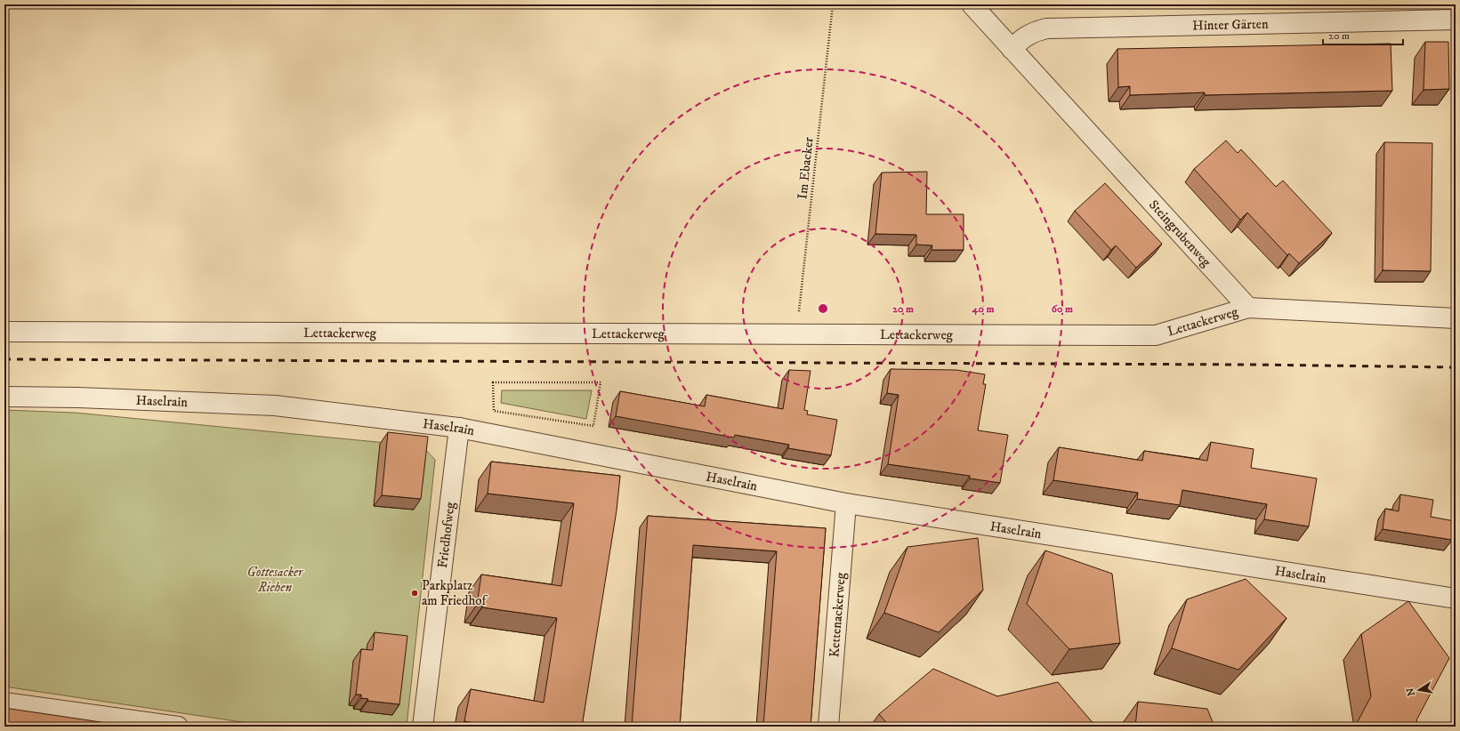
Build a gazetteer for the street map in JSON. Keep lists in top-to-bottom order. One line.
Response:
{"streets":{"street":["Hinter Gärten","Steingrubenweg","Lettackerweg","Haselrain","Friedhofweg","Kettenackerweg"],"path":["Im Ebacker"]},"crossings":[["Hinter Gärten","Steingrubenweg"],["Im Ebacker","Lettackerweg"],["Steingrubenweg","Lettackerweg"],["Haselrain","Friedhofweg"],["Haselrain","Kettenackerweg"]],"parks":["Gottesacker Riehen"],"places":["Parkplatz am Friedhof"],"scale_bar":"20 m","north":"left","rings":["20 m","40 m","60 m"]}
